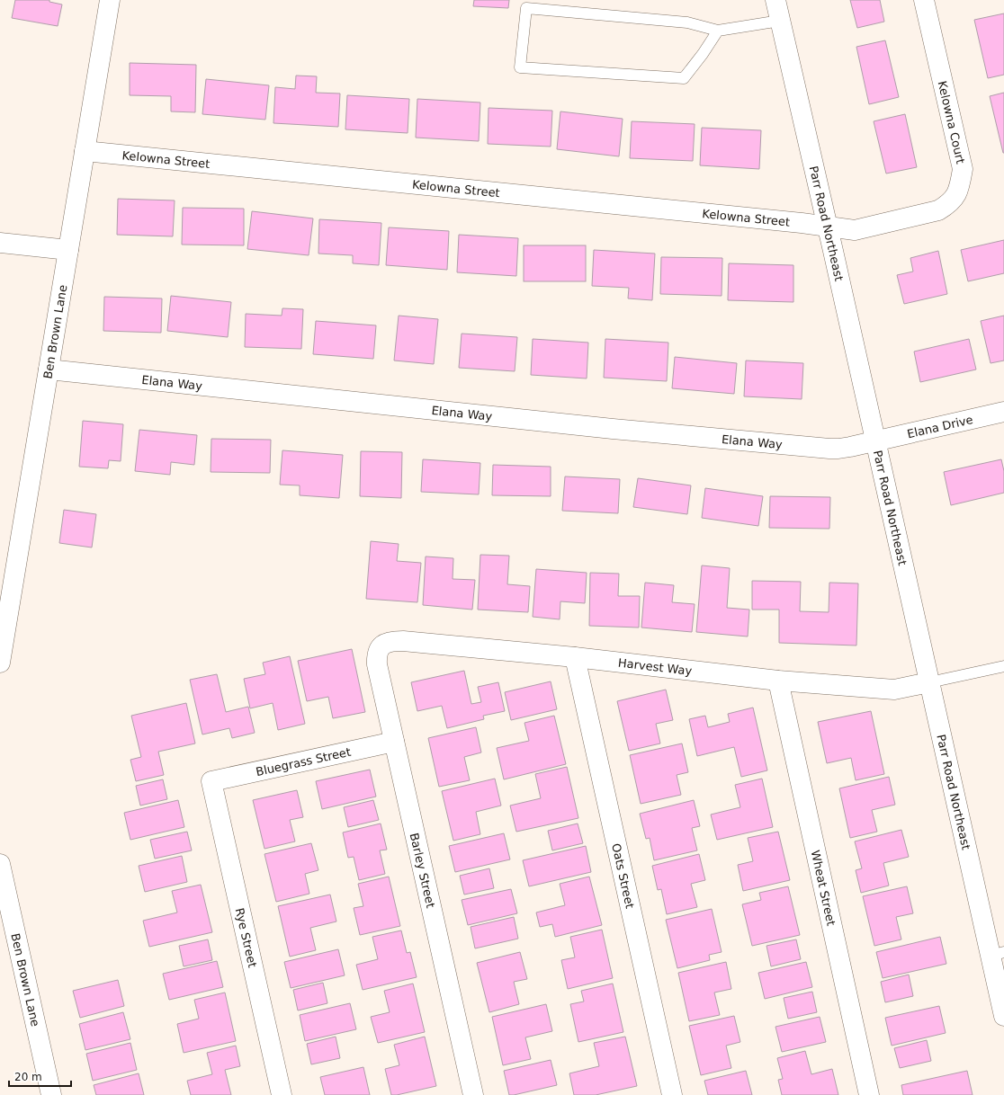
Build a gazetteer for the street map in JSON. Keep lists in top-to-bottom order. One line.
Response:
{"streets":{"street":["Kelowna Court","Kelowna Street","Parr Road Northeast","Ben Brown Lane","Elana Way","Elana Drive","Harvest Way","Bluegrass Street","Barley Street","Oats Street","Wheat Street","Rye Street"]},"crossings":[["Kelowna Court","Kelowna Street"],["Kelowna Court","Parr Road Northeast"],["Kelowna Street","Parr Road Northeast"],["Kelowna Street","Ben Brown Lane"],["Parr Road Northeast","Elana Way"],["Parr Road Northeast","Elana Drive"],["Parr Road Northeast","Harvest Way"],["Ben Brown Lane","Elana Way"],["Elana Way","Elana Drive"],["Harvest Way","Barley Street"],["Harvest Way","Oats Street"],["Harvest Way","Wheat Street"],["Bluegrass Street","Barley Street"],["Bluegrass Street","Rye Street"]],"scale_bar":"20 m"}
